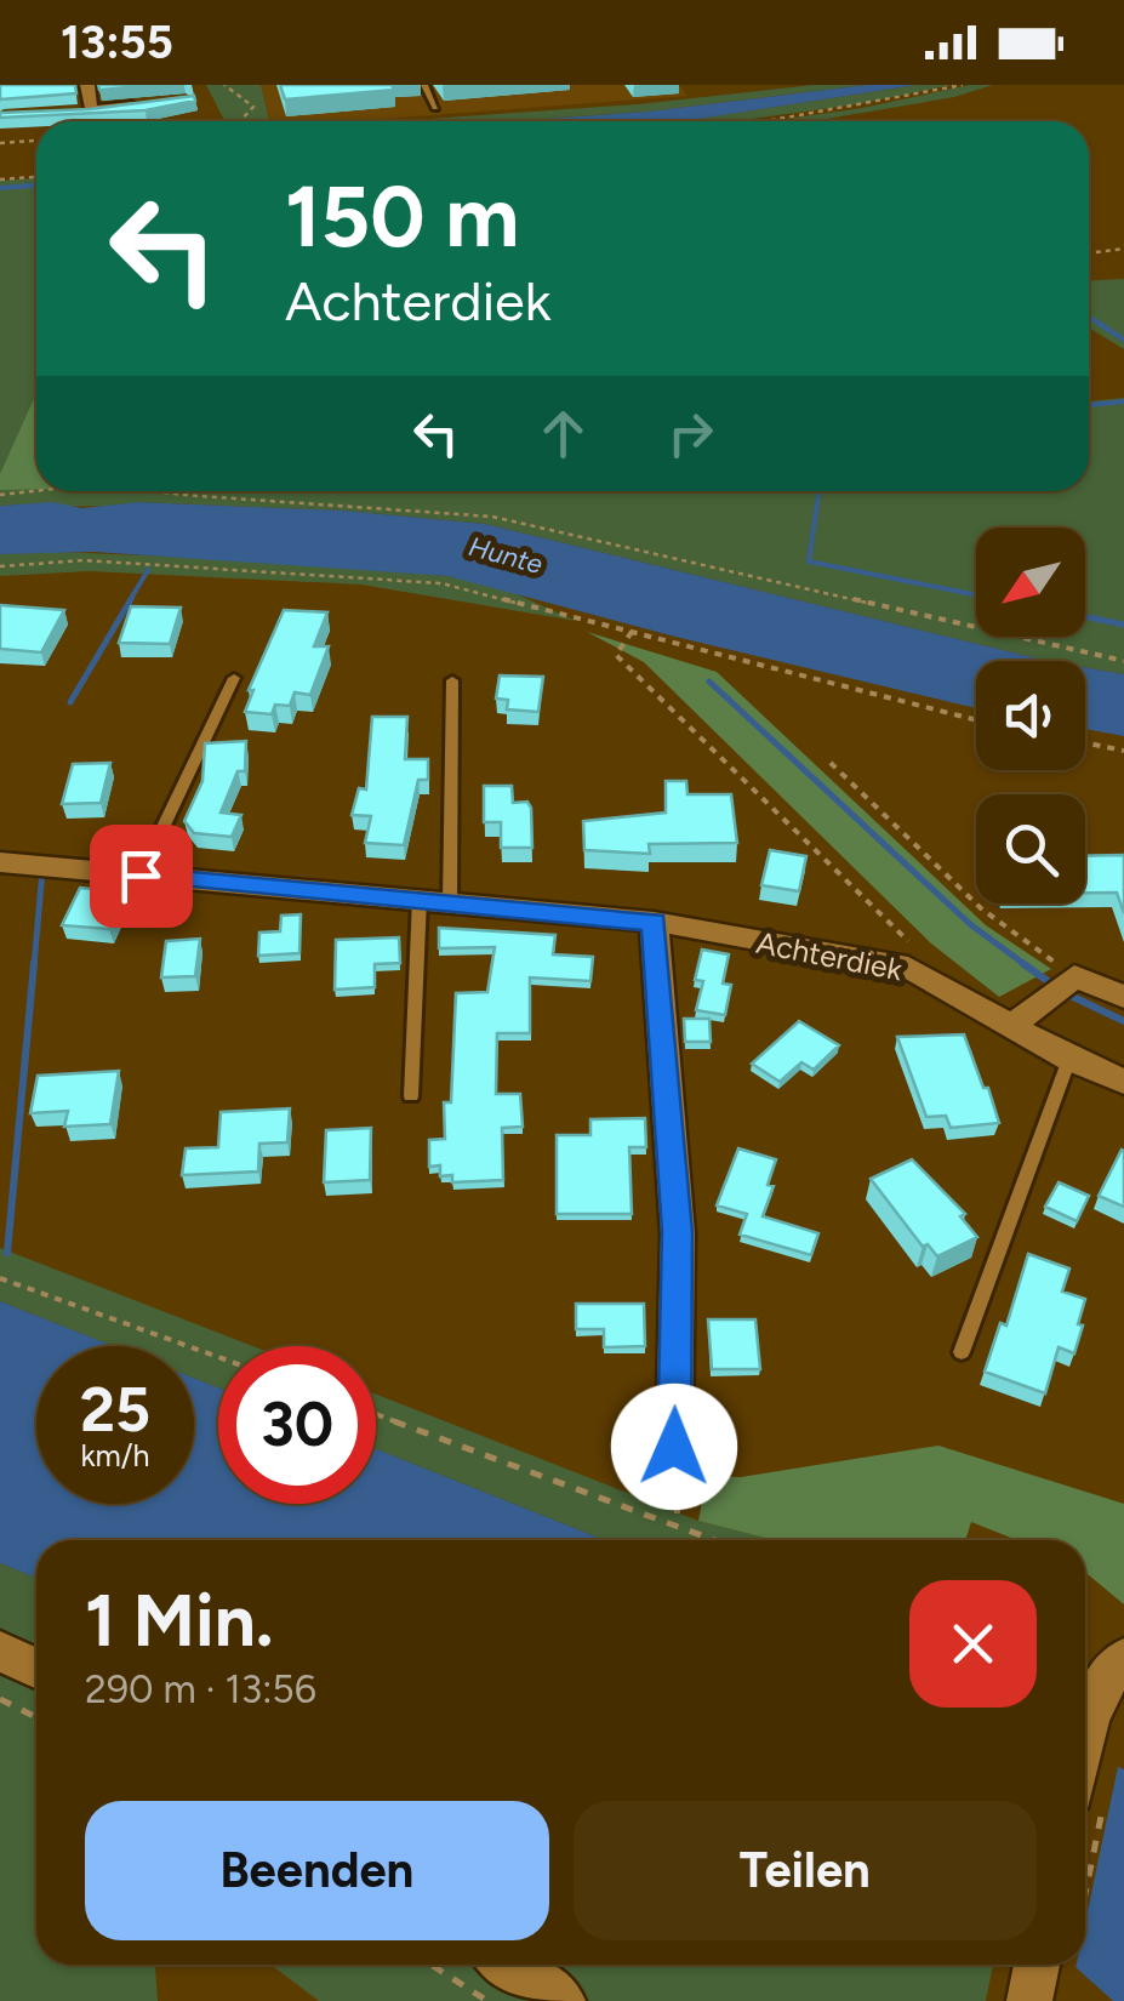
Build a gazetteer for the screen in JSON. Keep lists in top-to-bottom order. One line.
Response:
{"streets":{"street":["Achterdiek"]},"water":["Hunte"],"north":"bottom left","page":{"status":"13:55","turn":["150 m","Achterdiek"],"speed":"25 km/h","limit":"30","heading":["1 Min.","290 m · 13:56"],"buttons":["Beenden","Teilen"]}}
